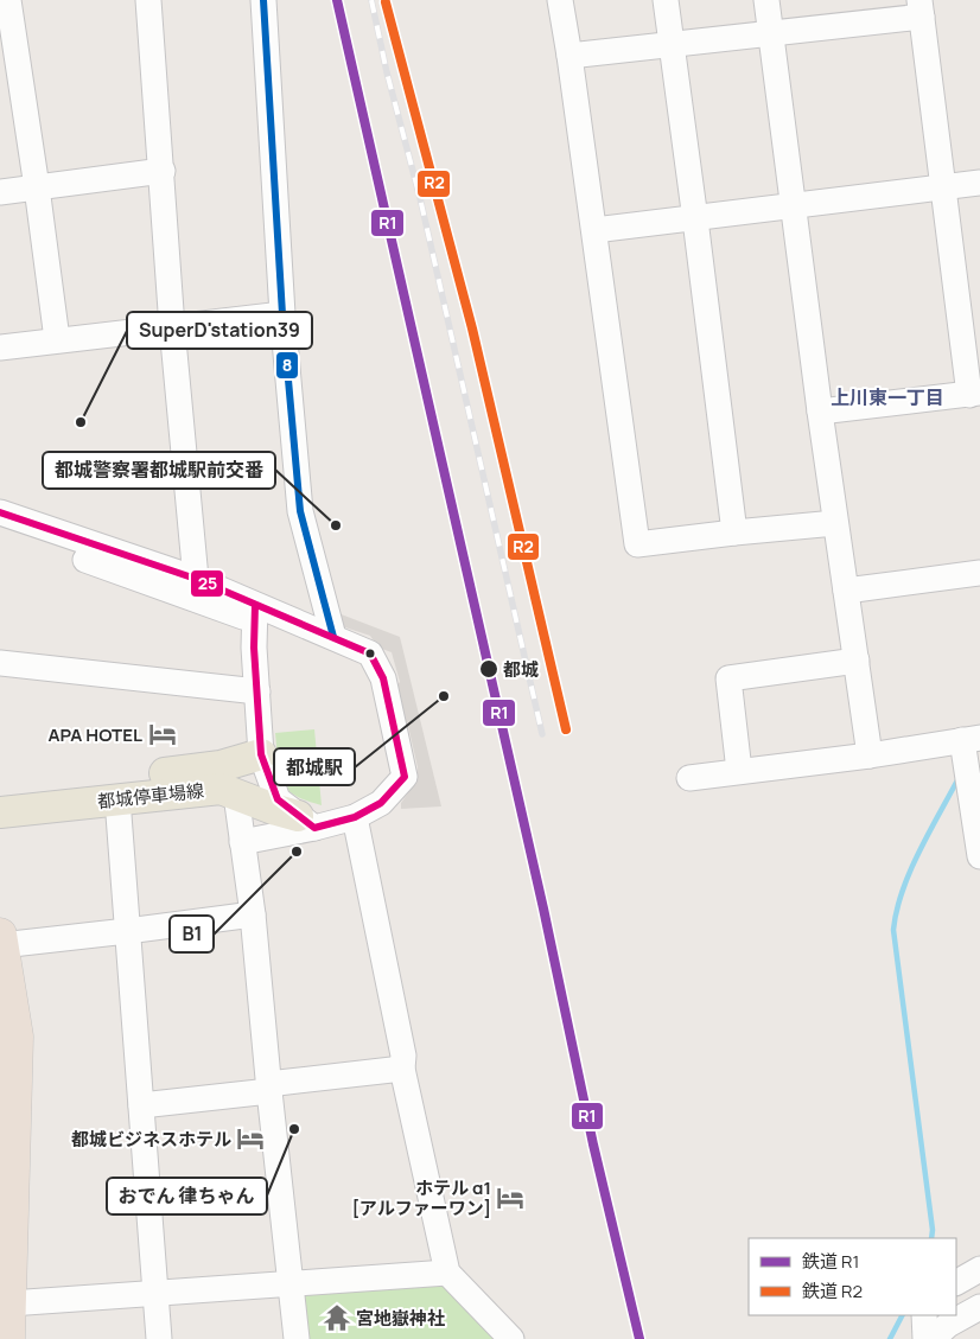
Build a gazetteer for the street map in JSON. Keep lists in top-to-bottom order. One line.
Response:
{"streets":{"main road":["都城停車場線"]},"districts":["上川東一丁目"],"places":{"other":["SuperD'station39","都城警察署都城駅前交番","都城","都城駅","B1","おでん 律ちゃん"],"hotel":["APA HOTEL","都城ビジネスホテル","ホテル α1 [アルファーワン]"],"temple":["宮地嶽神社"]},"lines":["rail line R1","transit line 8","rail line R2","transit line 25"],"legend":["鉄道 R1","鉄道 R2"]}
